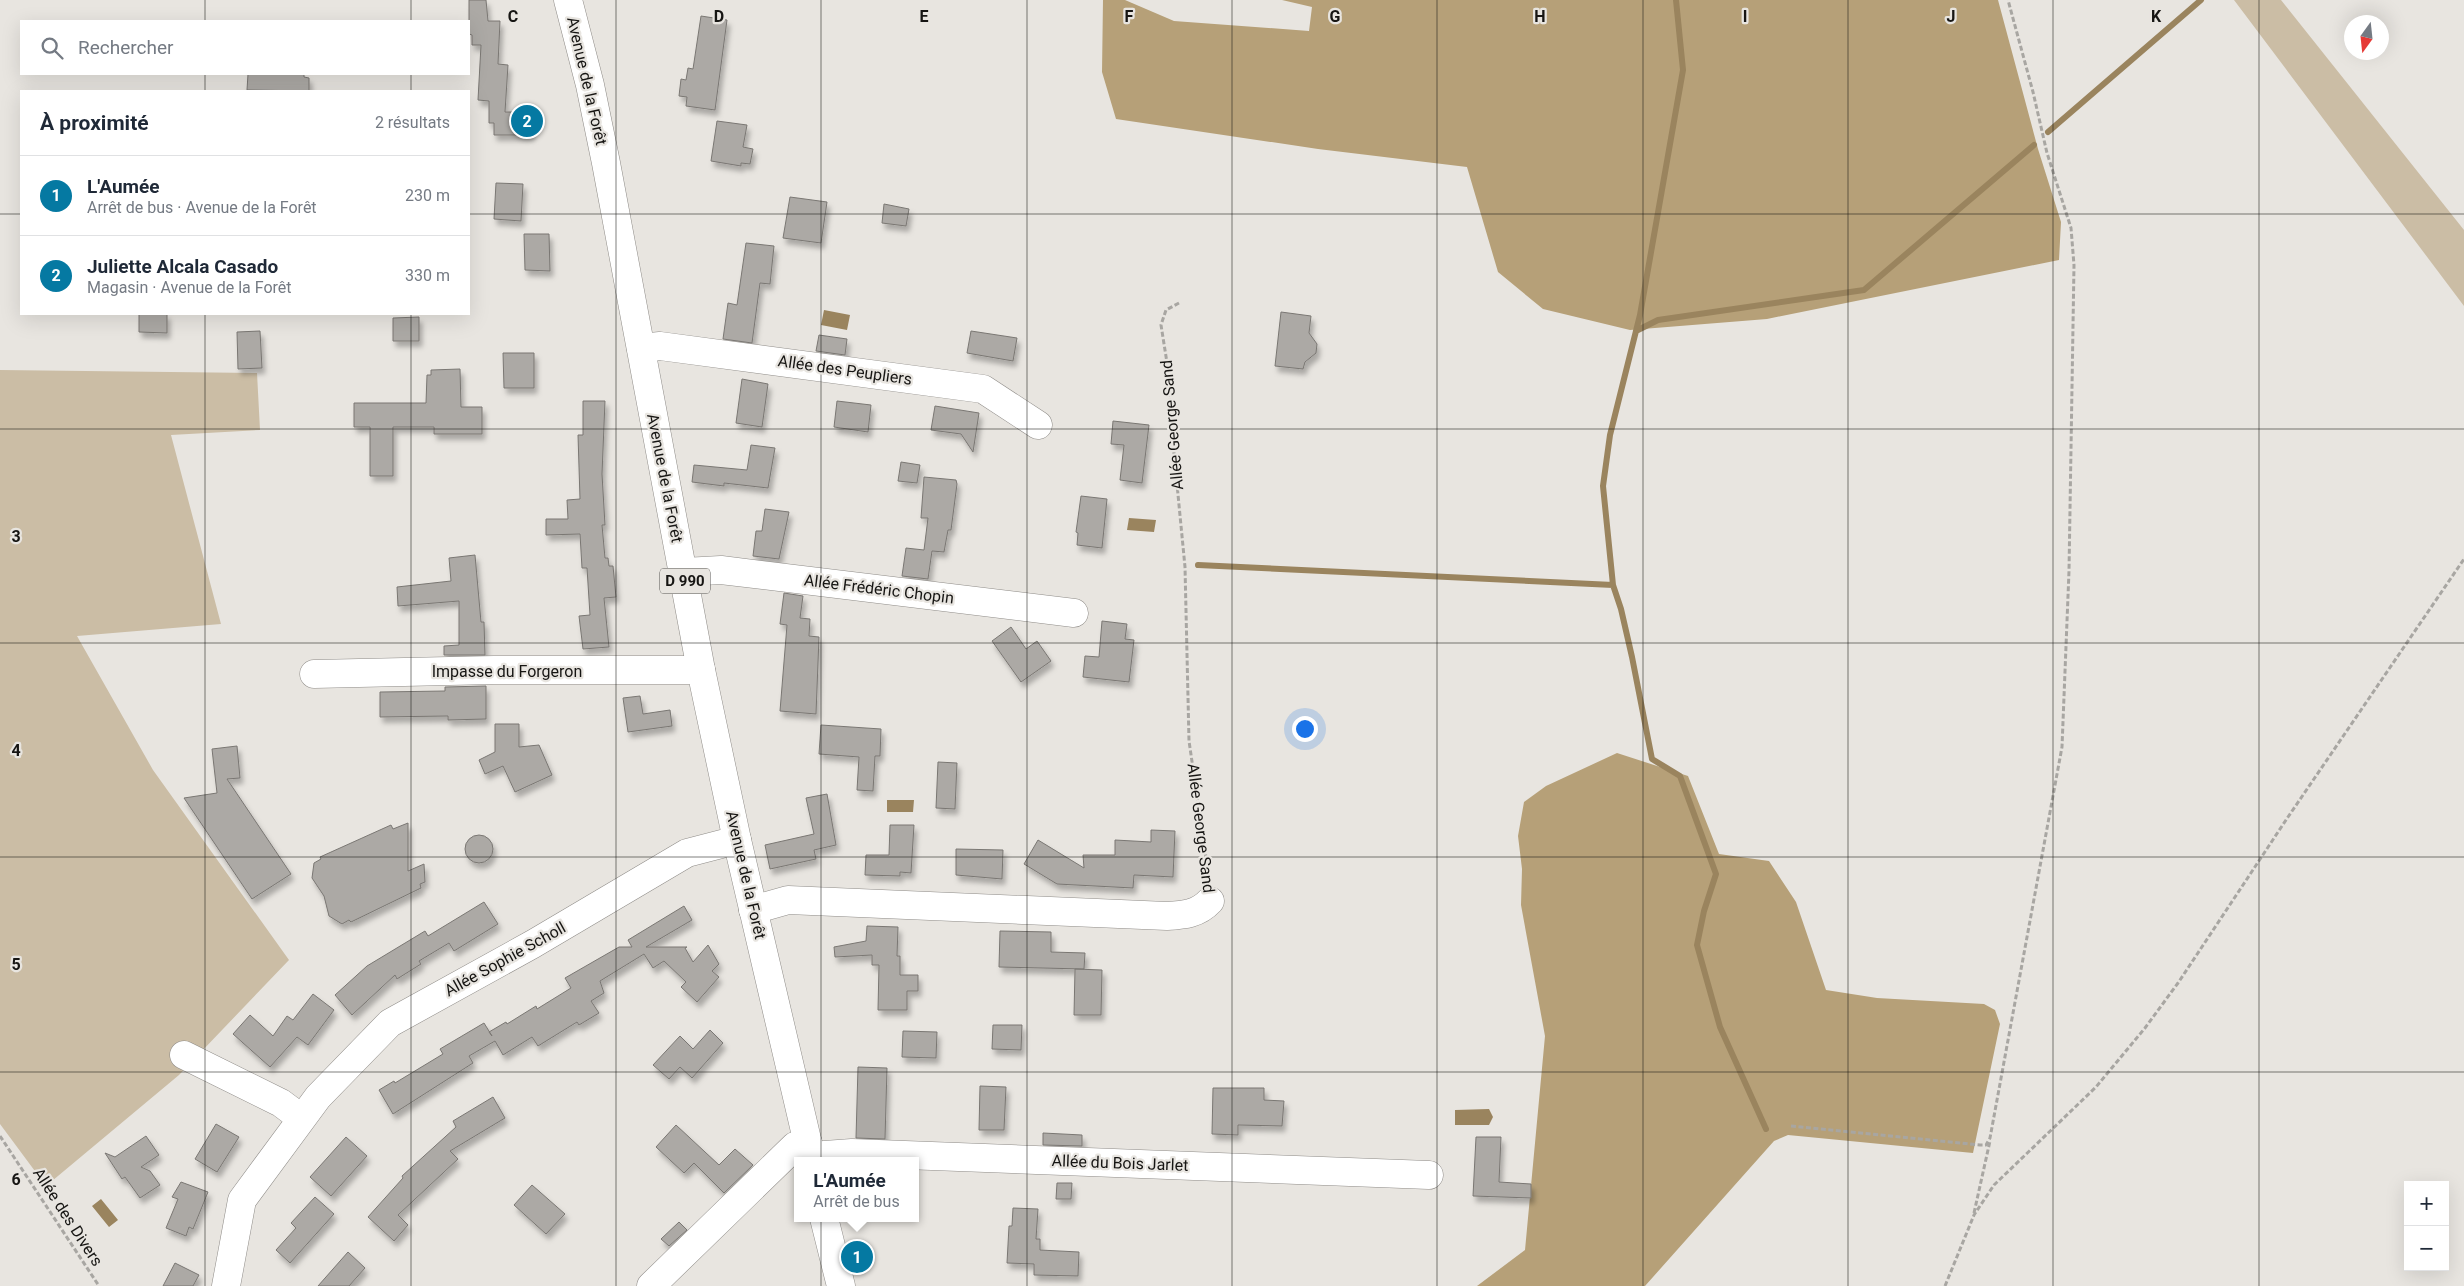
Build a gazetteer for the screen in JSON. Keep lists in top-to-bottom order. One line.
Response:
{"streets":{"street":["Avenue de la Forêt","Allée des Peupliers","Allée George Sand","D 990","Allée Frédéric Chopin","Impasse du Forgeron","Allée Sophie Scholl","Allée du Bois Jarlet"],"path":["Allée des Divers"]},"crossings":[["Avenue de la Forêt","Allée des Peupliers"],["Avenue de la Forêt","Allée George Sand"],["Avenue de la Forêt","Allée Frédéric Chopin"],["Avenue de la Forêt","Impasse du Forgeron"],["Avenue de la Forêt","Allée Sophie Scholl"],["Avenue de la Forêt","Allée du Bois Jarlet"]],"north":"bottom","page":{"search":"Rechercher","heading":["À proximité","2 résultats"],"pins":["2","1"],"list":[{"mark":"1","name":"L'Aumée","note":"Arrêt de bus · Avenue de la Forêt","value":"230 m"},{"mark":"2","name":"Juliette Alcala Casado","note":"Magasin · Avenue de la Forêt","value":"330 m"}],"popup":["L'Aumée","Arrêt de bus"],"map_buttons":["+","−"]},"grid":{"columns":["C","D","E","F","G","H","I","J","K"],"rows":["3","4","5","6"]}}
